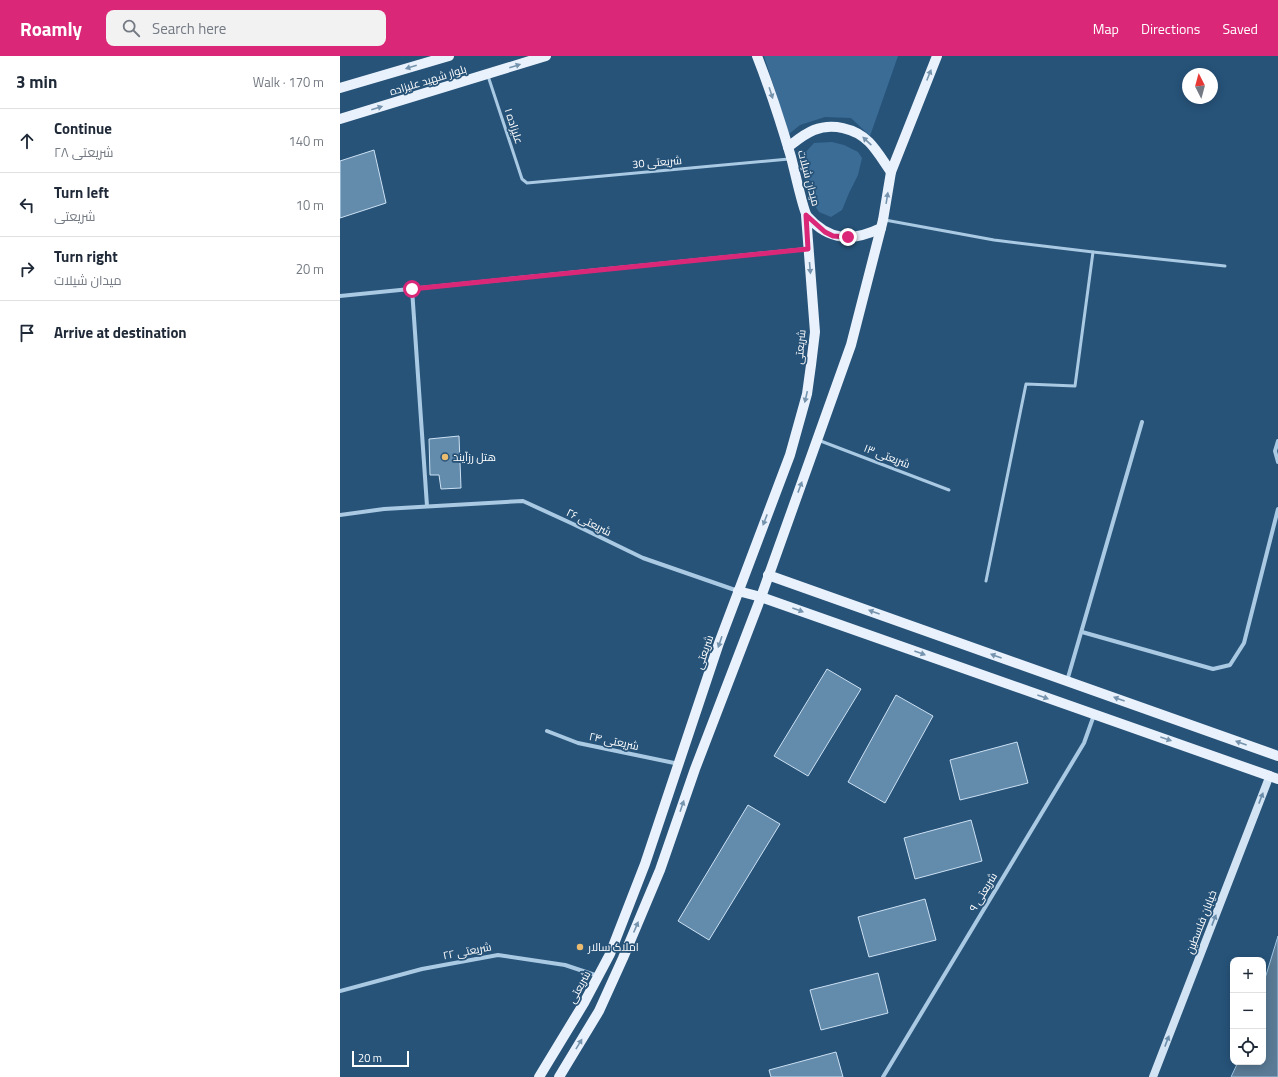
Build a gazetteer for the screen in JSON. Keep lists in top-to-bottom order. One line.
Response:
{"streets":{"main road":["بلوار شهید علیزاده","میدان شیلات","شریعتی","خیابان فلسطین"],"street":["شریعتی ۲۶","شریعتی ۲۴","شریعتی ۹","شریعتی ۲۲"],"lane":["علیزاده ۱","شریعتی 30","شریعتی ۱۳"]},"crossings":[["بلوار شهید علیزاده","علیزاده ۱"],["علیزاده ۱","شریعتی 30"],["شریعتی 30","میدان شیلات"],["شریعتی 30","شریعتی"],["میدان شیلات","شریعتی"],["شریعتی","شریعتی ۲۶"],["شریعتی","شریعتی ۲۴"],["شریعتی","شریعتی ۲۲"]],"one_way":["میدان شیلات","خیابان فلسطین"],"places":["هتل رزآیند","املاک سالار"],"scale_bar":"20 m","north":"top","page":{"header":"Roamly","search":"Search here","nav":["Map","Directions","Saved"],"heading":["3 min","Walk · 170 m"],"list":[["Continue","شریعتی ۲۸","140 m"],["Turn left","شریعتی","10 m"],["Turn right","میدان شیلات","20 m"],"Arrive at destination"],"map_buttons":["+","−"],"scale":"20 m"}}
